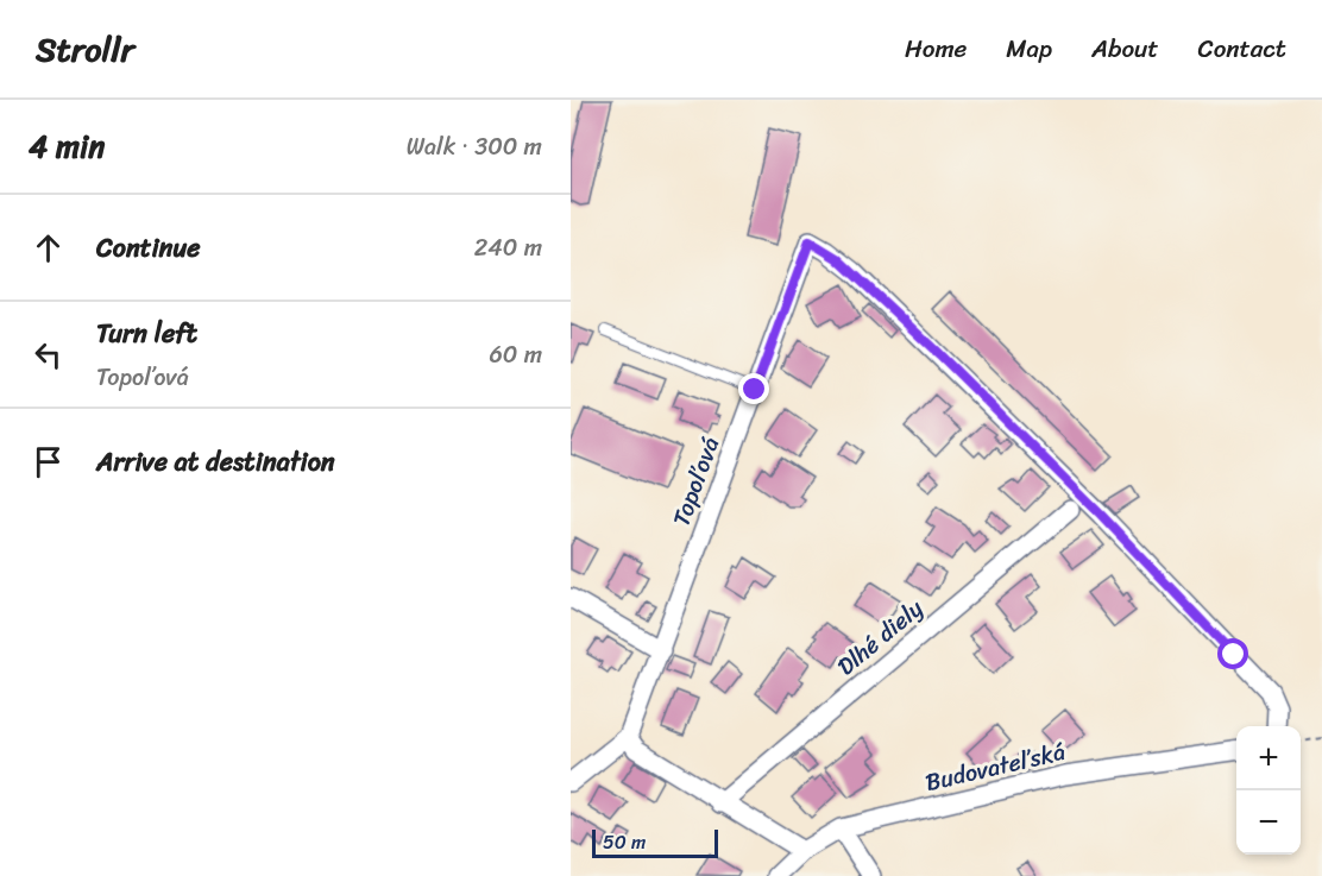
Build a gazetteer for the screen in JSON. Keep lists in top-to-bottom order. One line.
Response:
{"streets":{"street":["Topoľová","Dlhé diely","Budovateľská"]},"scale_bar":"50 m","page":{"header":"Strollr","nav":["Home","Map","About","Contact"],"heading":["4 min","Walk · 300 m"],"list":[["Continue","240 m"],["Turn left","Topoľová","60 m"],"Arrive at destination"],"map_buttons":["+","−"],"scale":"50 m"}}
